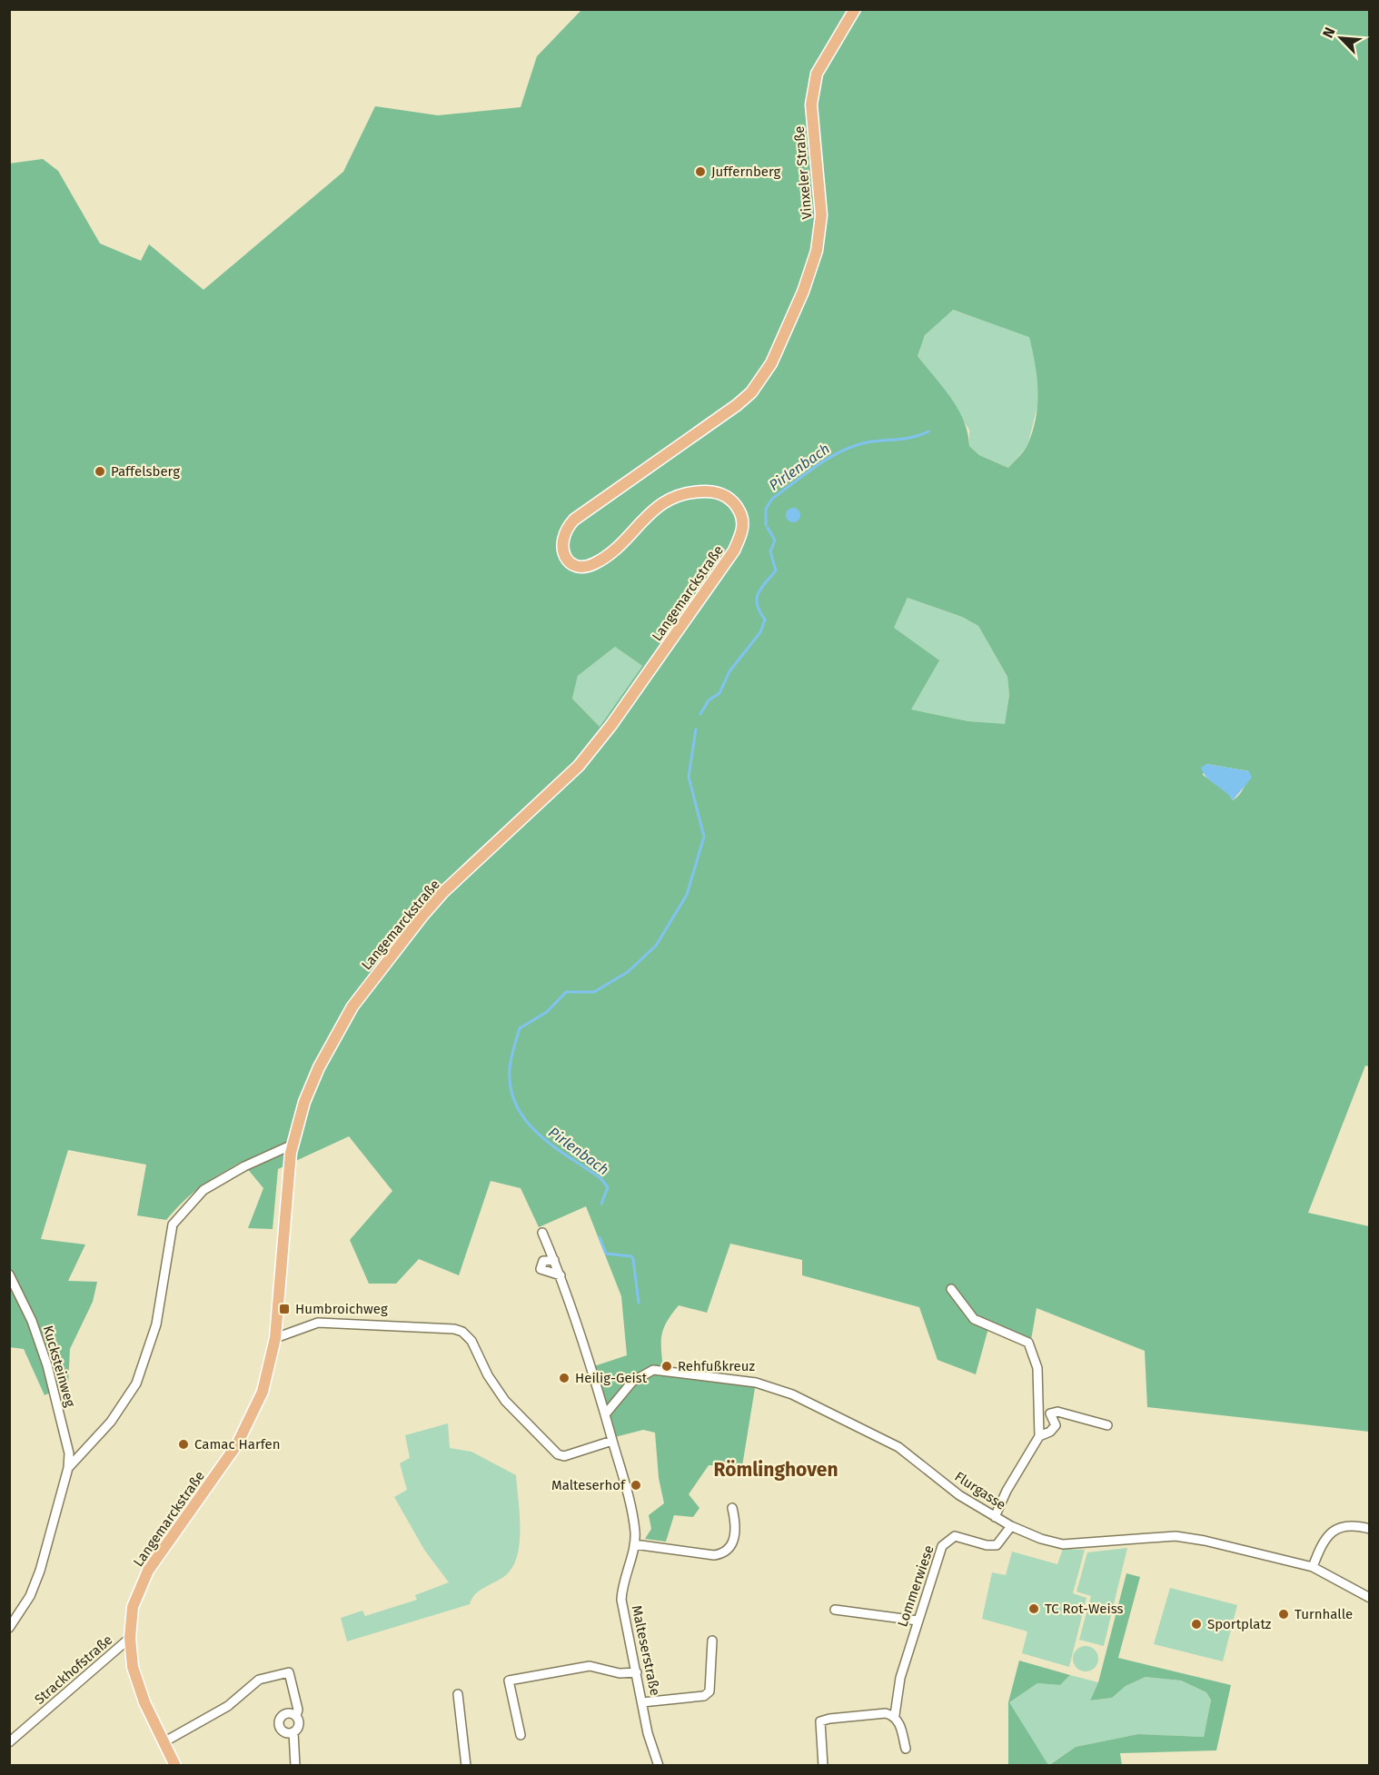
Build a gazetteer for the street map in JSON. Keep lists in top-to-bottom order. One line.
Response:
{"streets":{"main road":["Vinxeler Straße","Langemarckstraße"],"street":["Kucksteinweg","Flurgasse","Lommerwiese","Malteserstraße","Strackhofstraße"]},"crossings":[["Vinxeler Straße","Langemarckstraße"],["Langemarckstraße","Strackhofstraße"],["Flurgasse","Lommerwiese"],["Flurgasse","Malteserstraße"]],"districts":["Römlinghoven"],"water":["Pirlenbach"],"places":{"other":["Juffernberg","Paffelsberg","Rehfußkreuz","Heilig-Geist","Camac Harfen","Malteserhof","TC Rot-Weiss","Turnhalle","Sportplatz"],"transit":["Humbroichweg"]},"north":"top left"}
